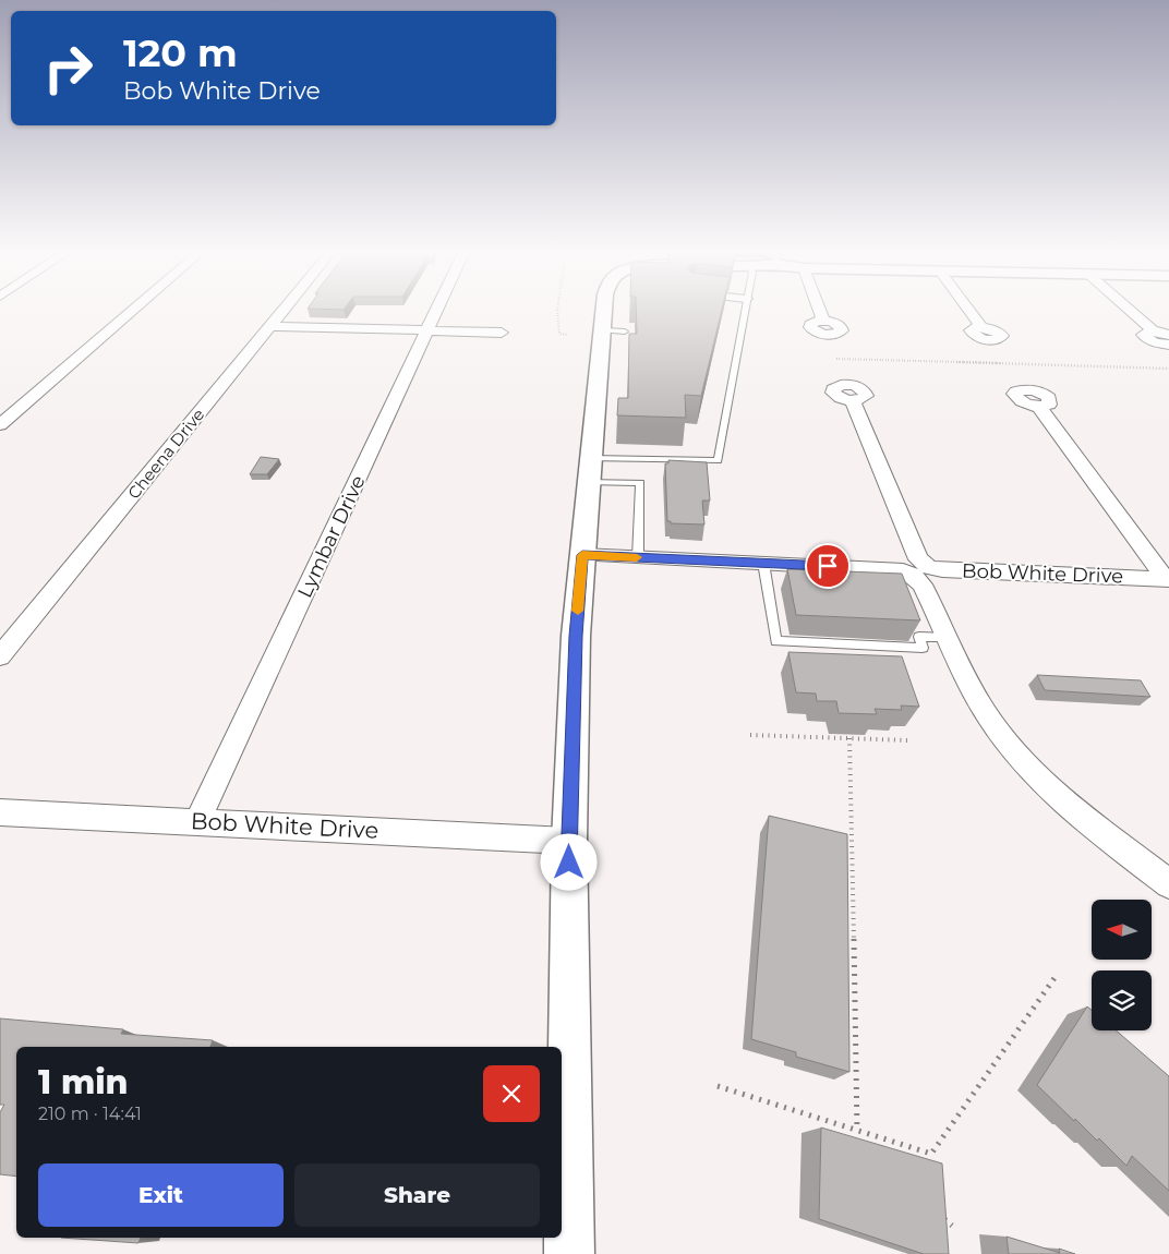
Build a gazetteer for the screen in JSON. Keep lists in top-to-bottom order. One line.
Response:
{"streets":{"street":["Cheena Drive","Lymbar Drive","Bob White Drive"]},"crossings":[["Lymbar Drive","Bob White Drive"]],"north":"left","page":{"turn":["120 m","Bob White Drive"],"heading":["1 min","210 m · 14:41"],"buttons":["Exit","Share"]}}
